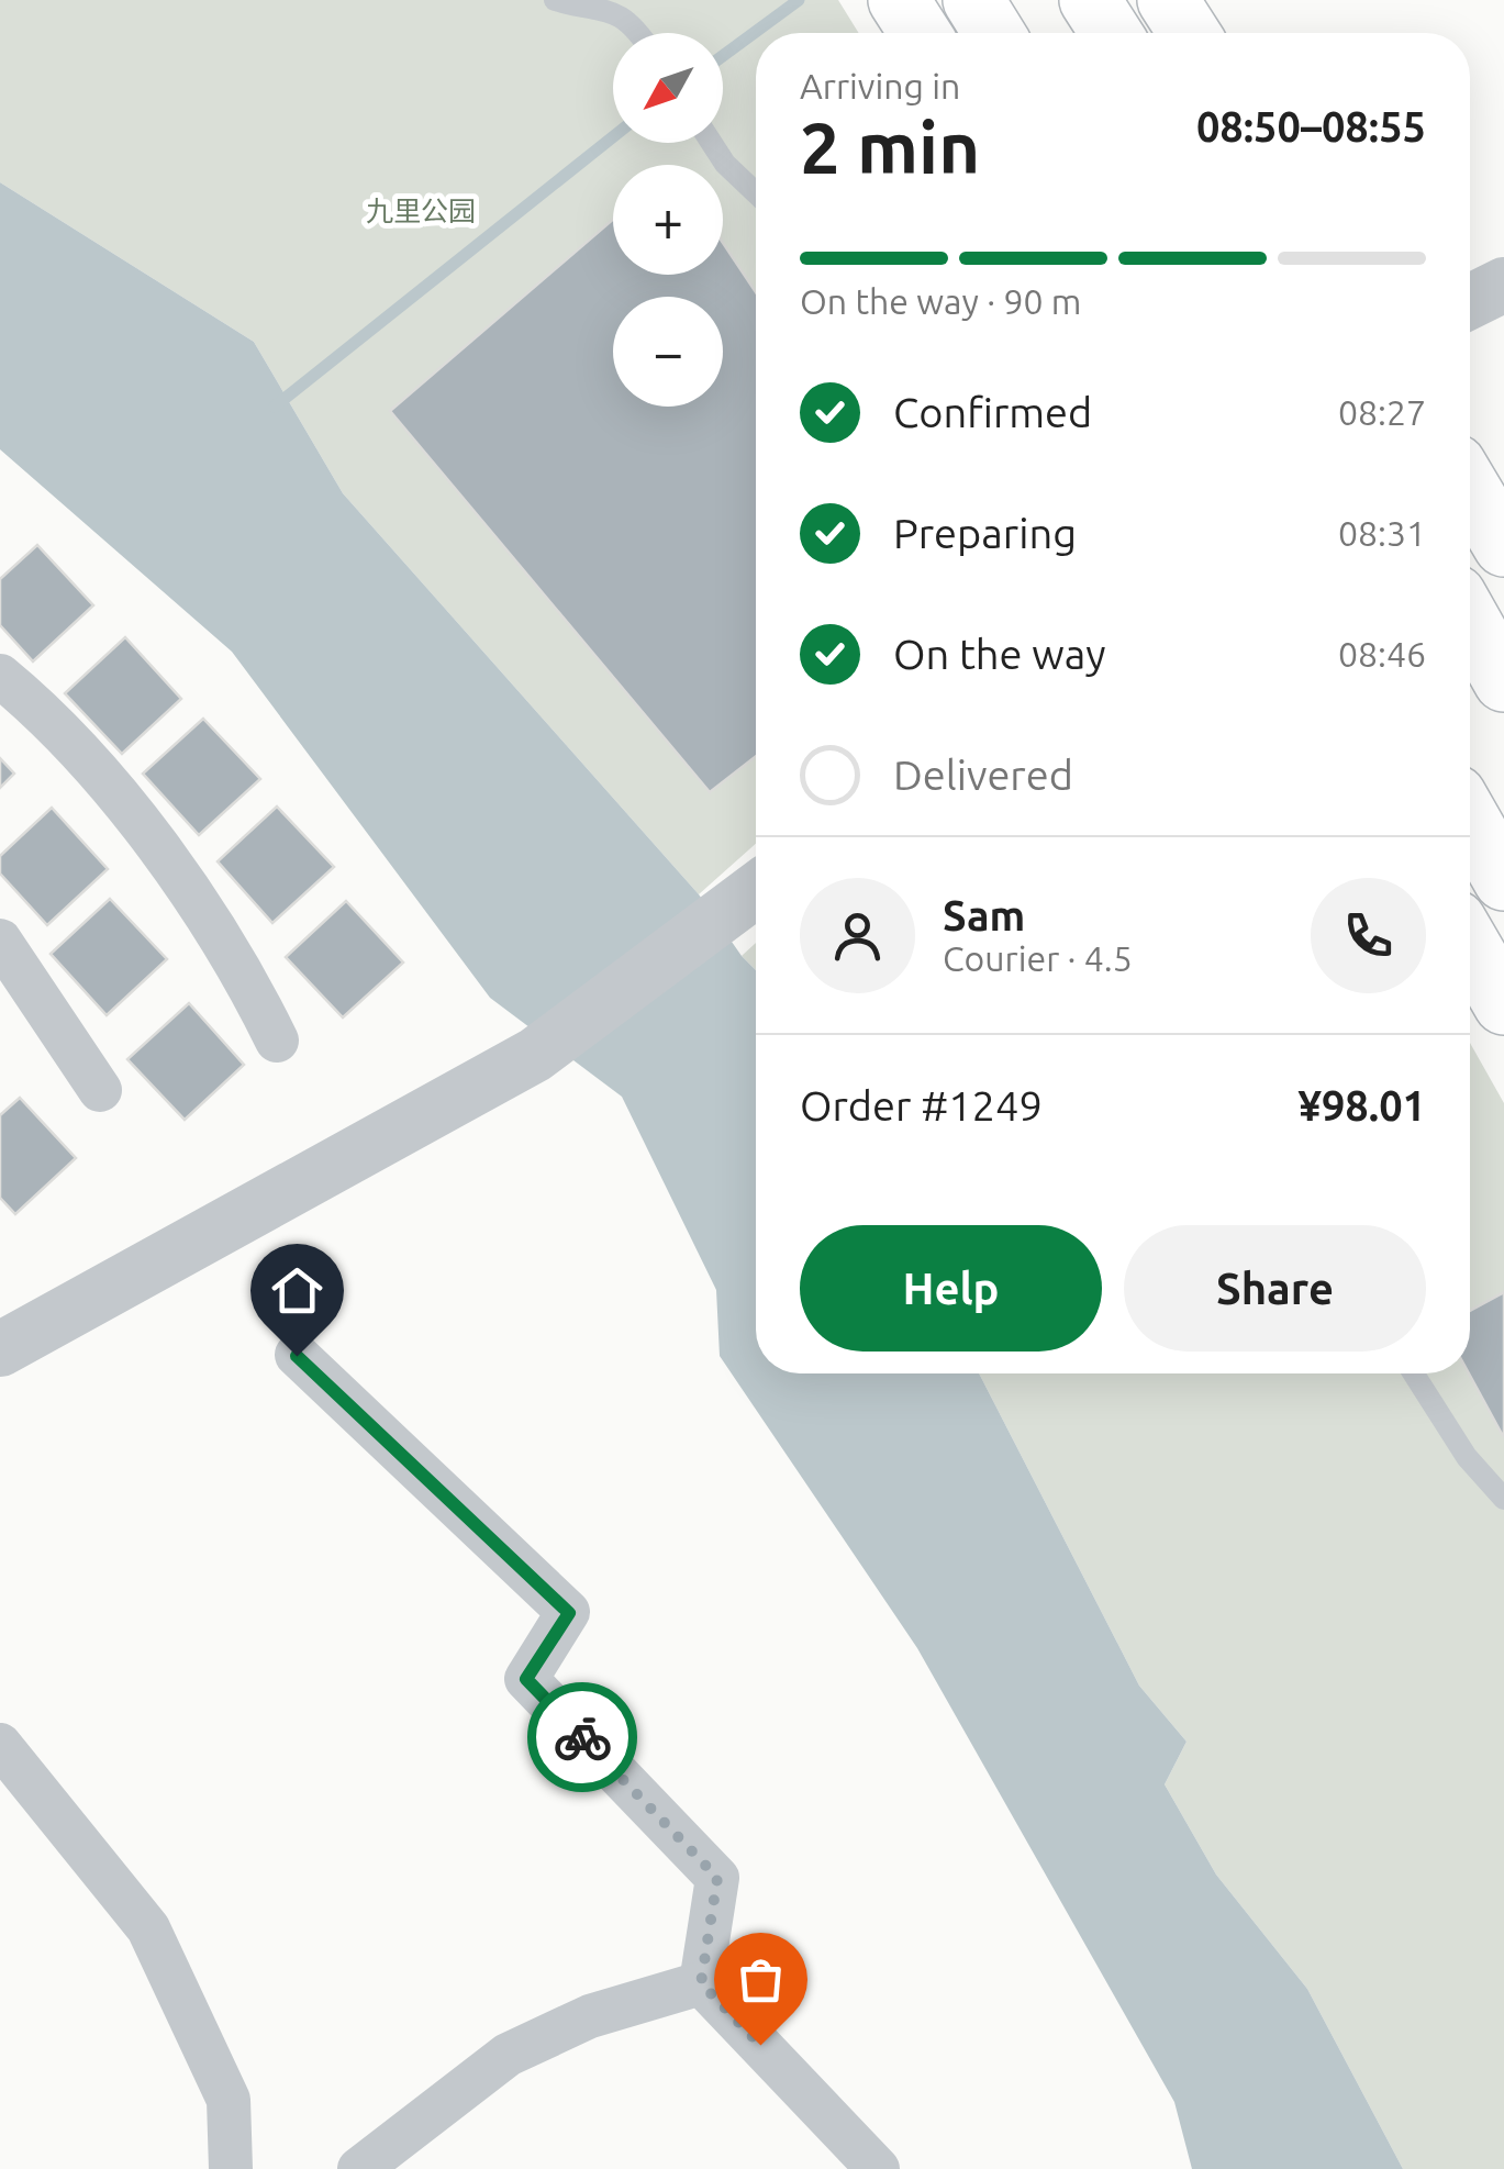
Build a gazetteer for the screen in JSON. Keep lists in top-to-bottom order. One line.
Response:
{"parks":["九里公园"],"north":"bottom left","page":{"map_buttons":["+","−"],"heading":["2 min","Arriving in","08:50–08:55"],"panel":["Sam","Courier · 4.5","Order #1249","¥98.01"],"bar":"On the way · 90 m","list":[["Confirmed","08:27"],["Preparing","08:31"],["On the way","08:46"],"Delivered"],"buttons":["Help","Share"]}}
